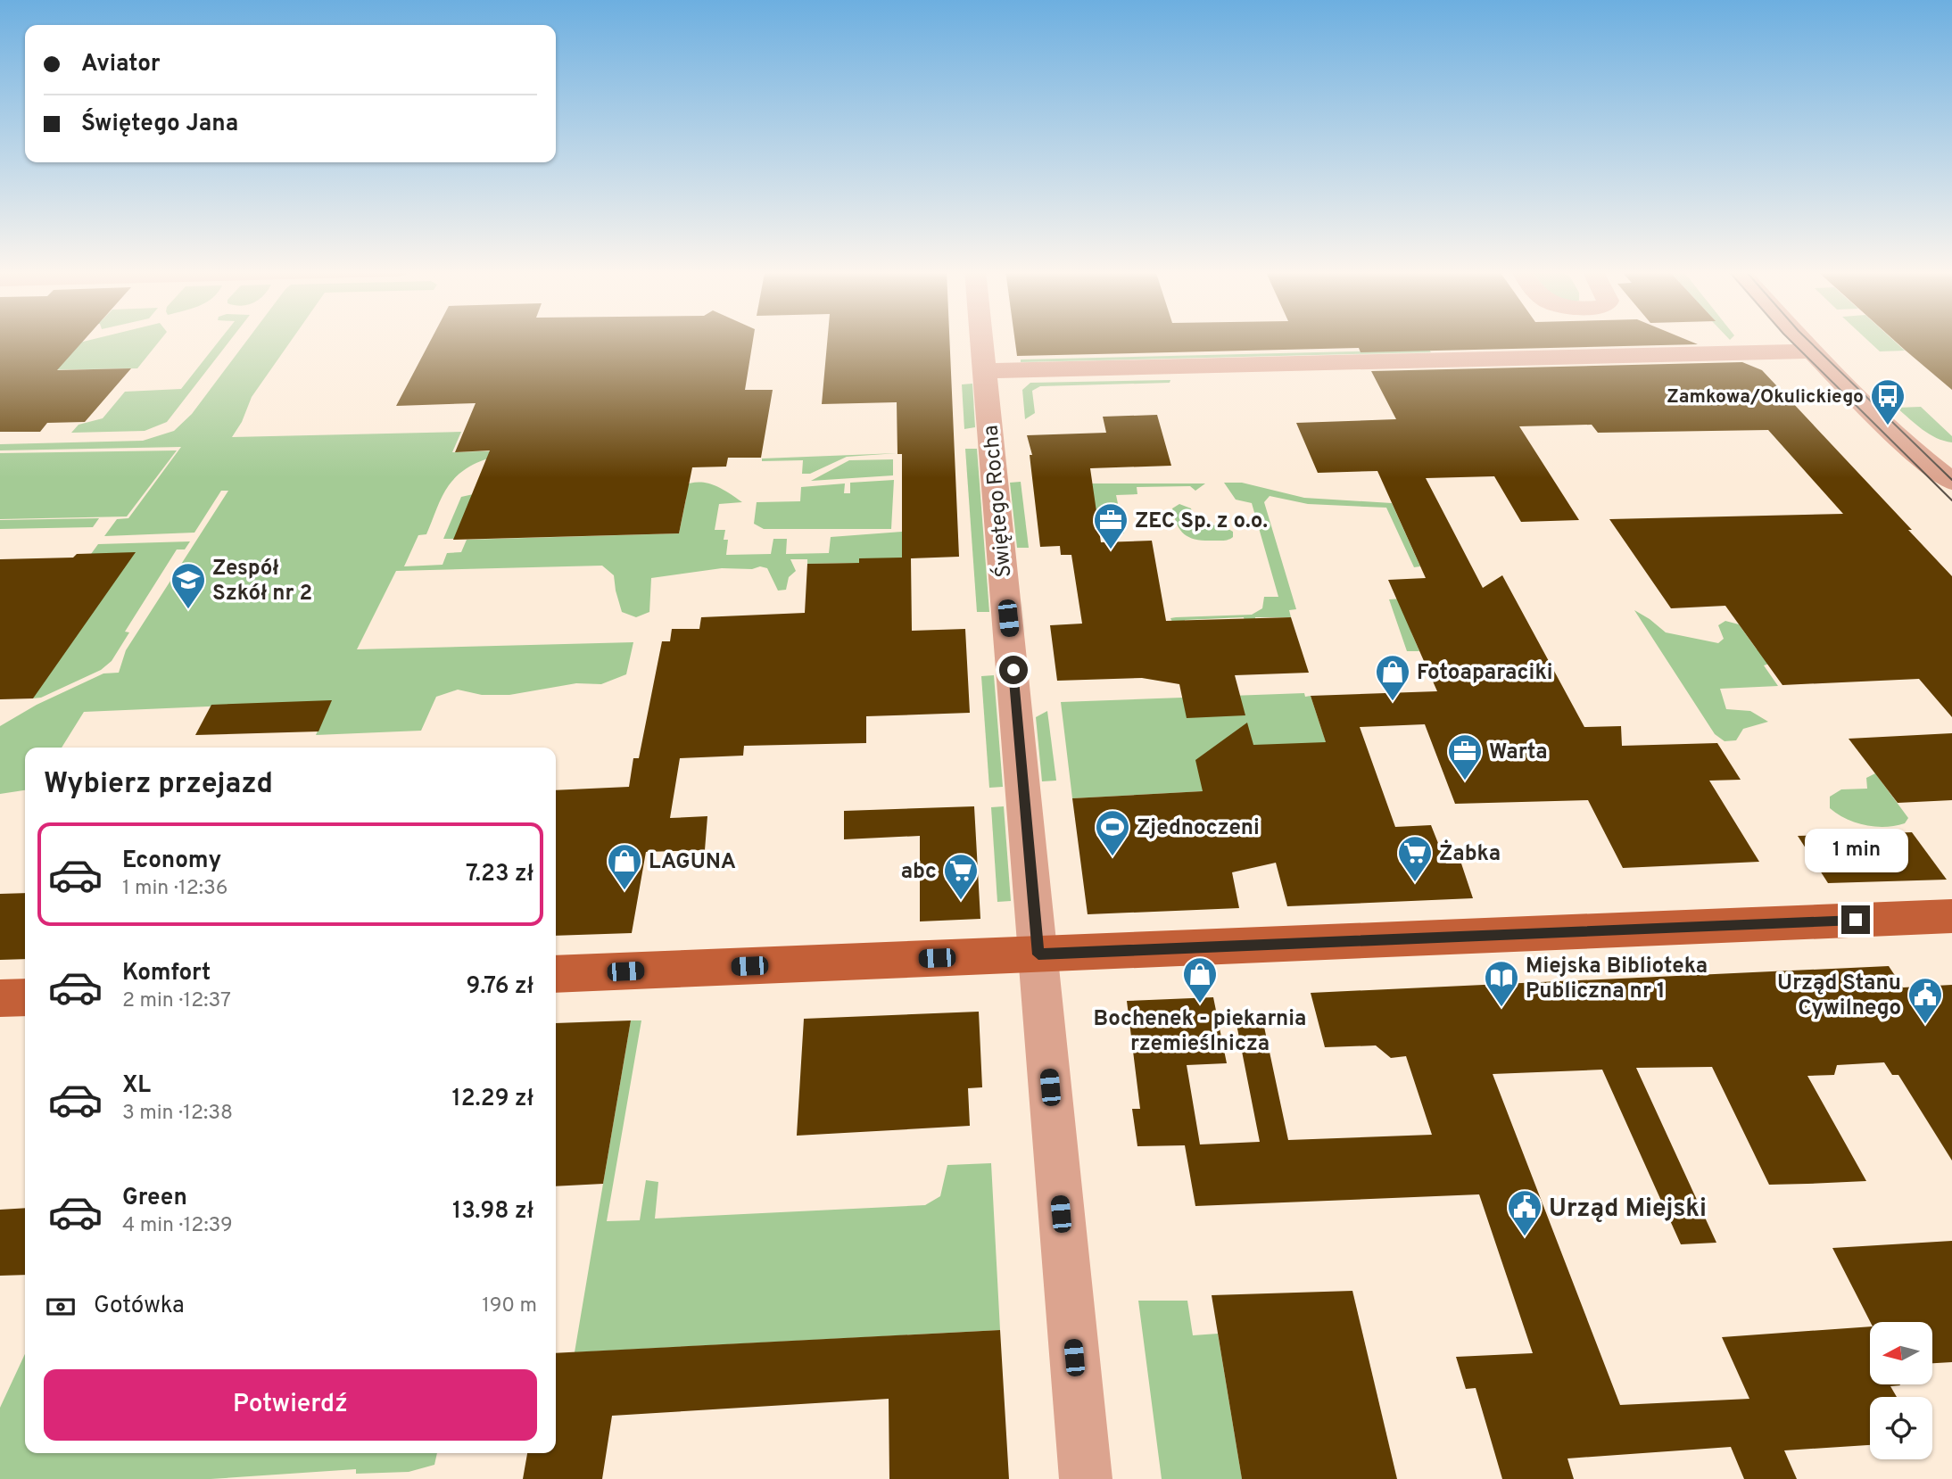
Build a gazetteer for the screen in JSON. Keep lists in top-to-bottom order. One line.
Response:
{"streets":{"street":["Świętego Rocha"]},"places":{"bus stop":["Zamkowa/Okulickiego"],"office":["ZEC Sp. z o.o.","Warta"],"school or university":["Zespół Szkół nr 2"],"shop":["Fotoaparaciki","LAGUNA","Bochenek - piekarnia rzemieślnicza"],"sports":["Zjednoczeni"],"supermarket":["Żabka","abc"],"library":["Miejska Biblioteka Publiczna nr 1"],"public building":["Urząd Stanu Cywilnego","Urząd Miejski"]},"north":"left","page":{"banner":["Aviator","Świętego Jana"],"heading":"Wybierz przejazd","list":[{"name":"Economy","note":"1 min · 12:36","value":"7.23 zł"},{"name":"Komfort","note":"2 min · 12:37","value":"9.76 zł"},{"name":"XL","note":"3 min · 12:38","value":"12.29 zł"},{"name":"Green","note":"4 min · 12:39","value":"13.98 zł"}],"bubble":"1 min","pay":["Gotówka","190 m"],"buttons":"Potwierdź"}}
